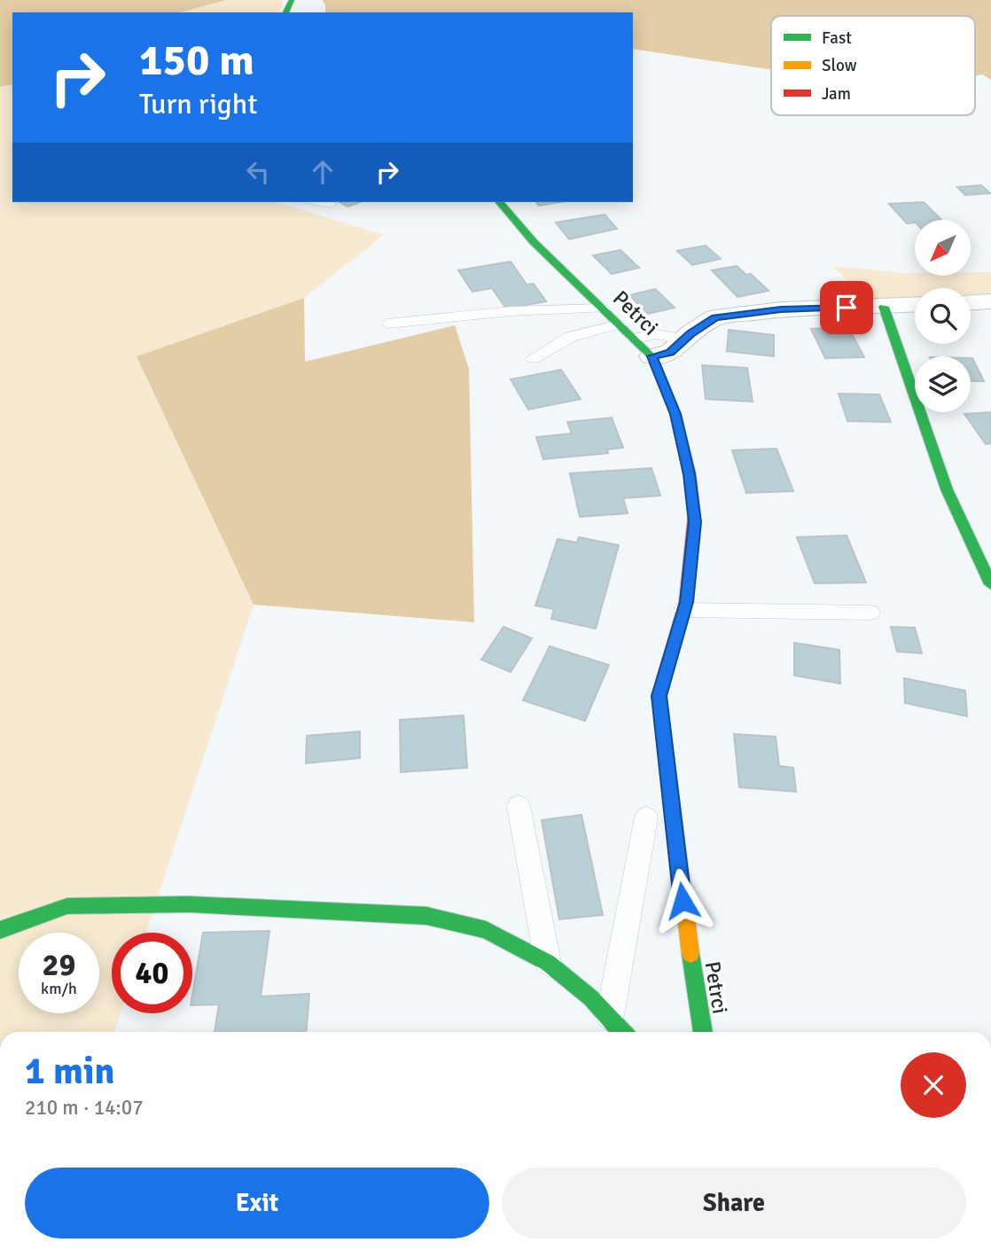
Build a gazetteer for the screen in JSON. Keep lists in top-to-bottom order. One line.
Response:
{"streets":{"street":["Petrci"]},"legend":["Fast","Slow","Jam"],"north":"bottom left","page":{"turn":["150 m","Turn right"],"speed":"29 km/h","limit":"40","heading":["1 min","210 m · 14:07"],"buttons":["Exit","Share"]}}
